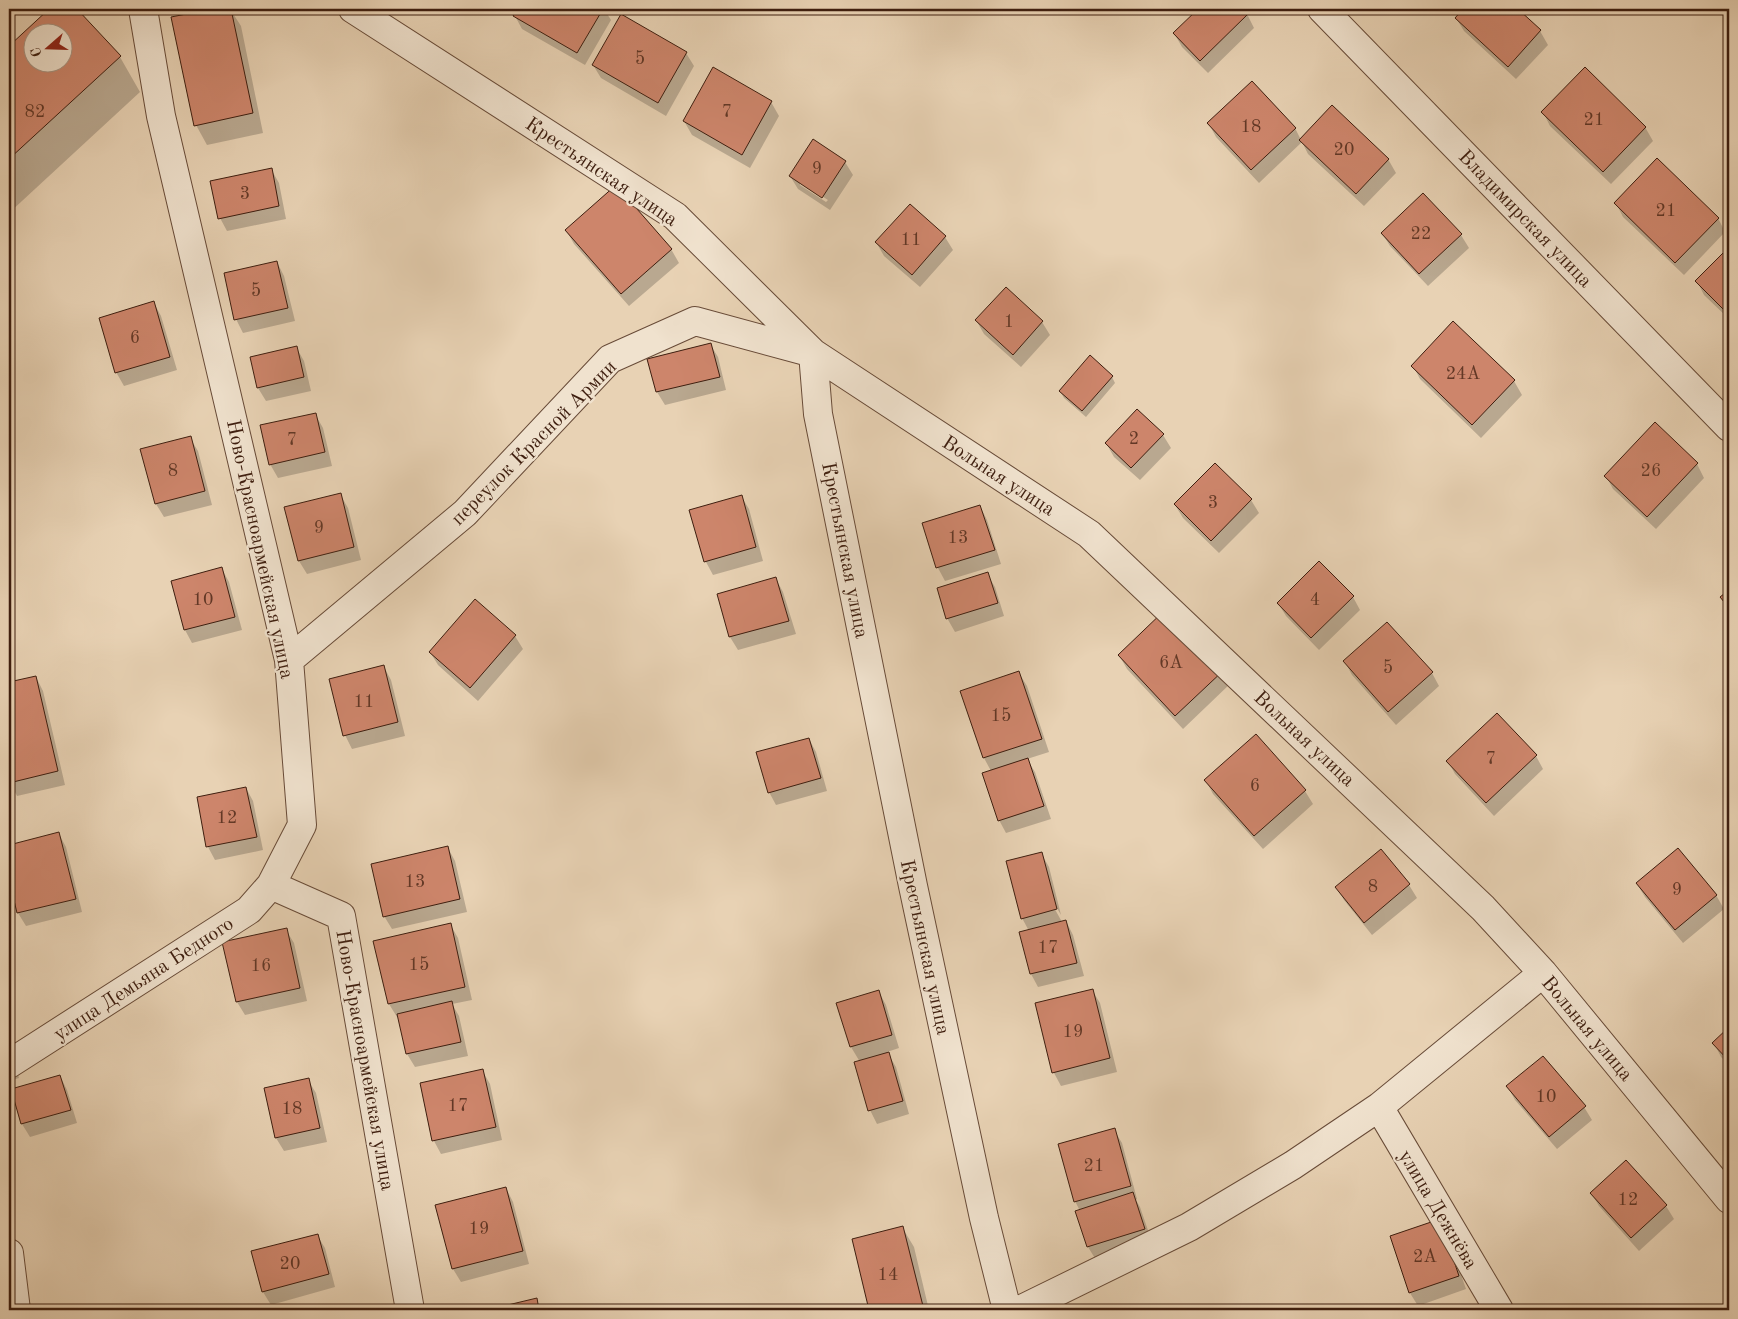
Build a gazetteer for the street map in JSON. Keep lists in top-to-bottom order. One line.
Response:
{"streets":{"street":["Крестьянская улица","Владимирская улица","переулок Красной Армии","Вольная улица","Ново-Красноармейская улица","улица Демьяна Бедного","улица Дежнёва"]},"crossings":[["Крестьянская улица","переулок Красной Армии"],["Крестьянская улица","Вольная улица"],["переулок Красной Армии","Вольная улица"],["переулок Красной Армии","Ново-Красноармейская улица"],["Ново-Красноармейская улица","улица Демьяна Бедного"]],"house_numbers":["5","82","7","21","18","20","9","3","21","22","11","5","1","6","24А","2","7","8","26","3","9","13","10","4","6А","5","11","15","7","6","12","13","8","9","17","15","16","19","10","17","18","21","12","19","2А","20","14"],"north":"left"}
